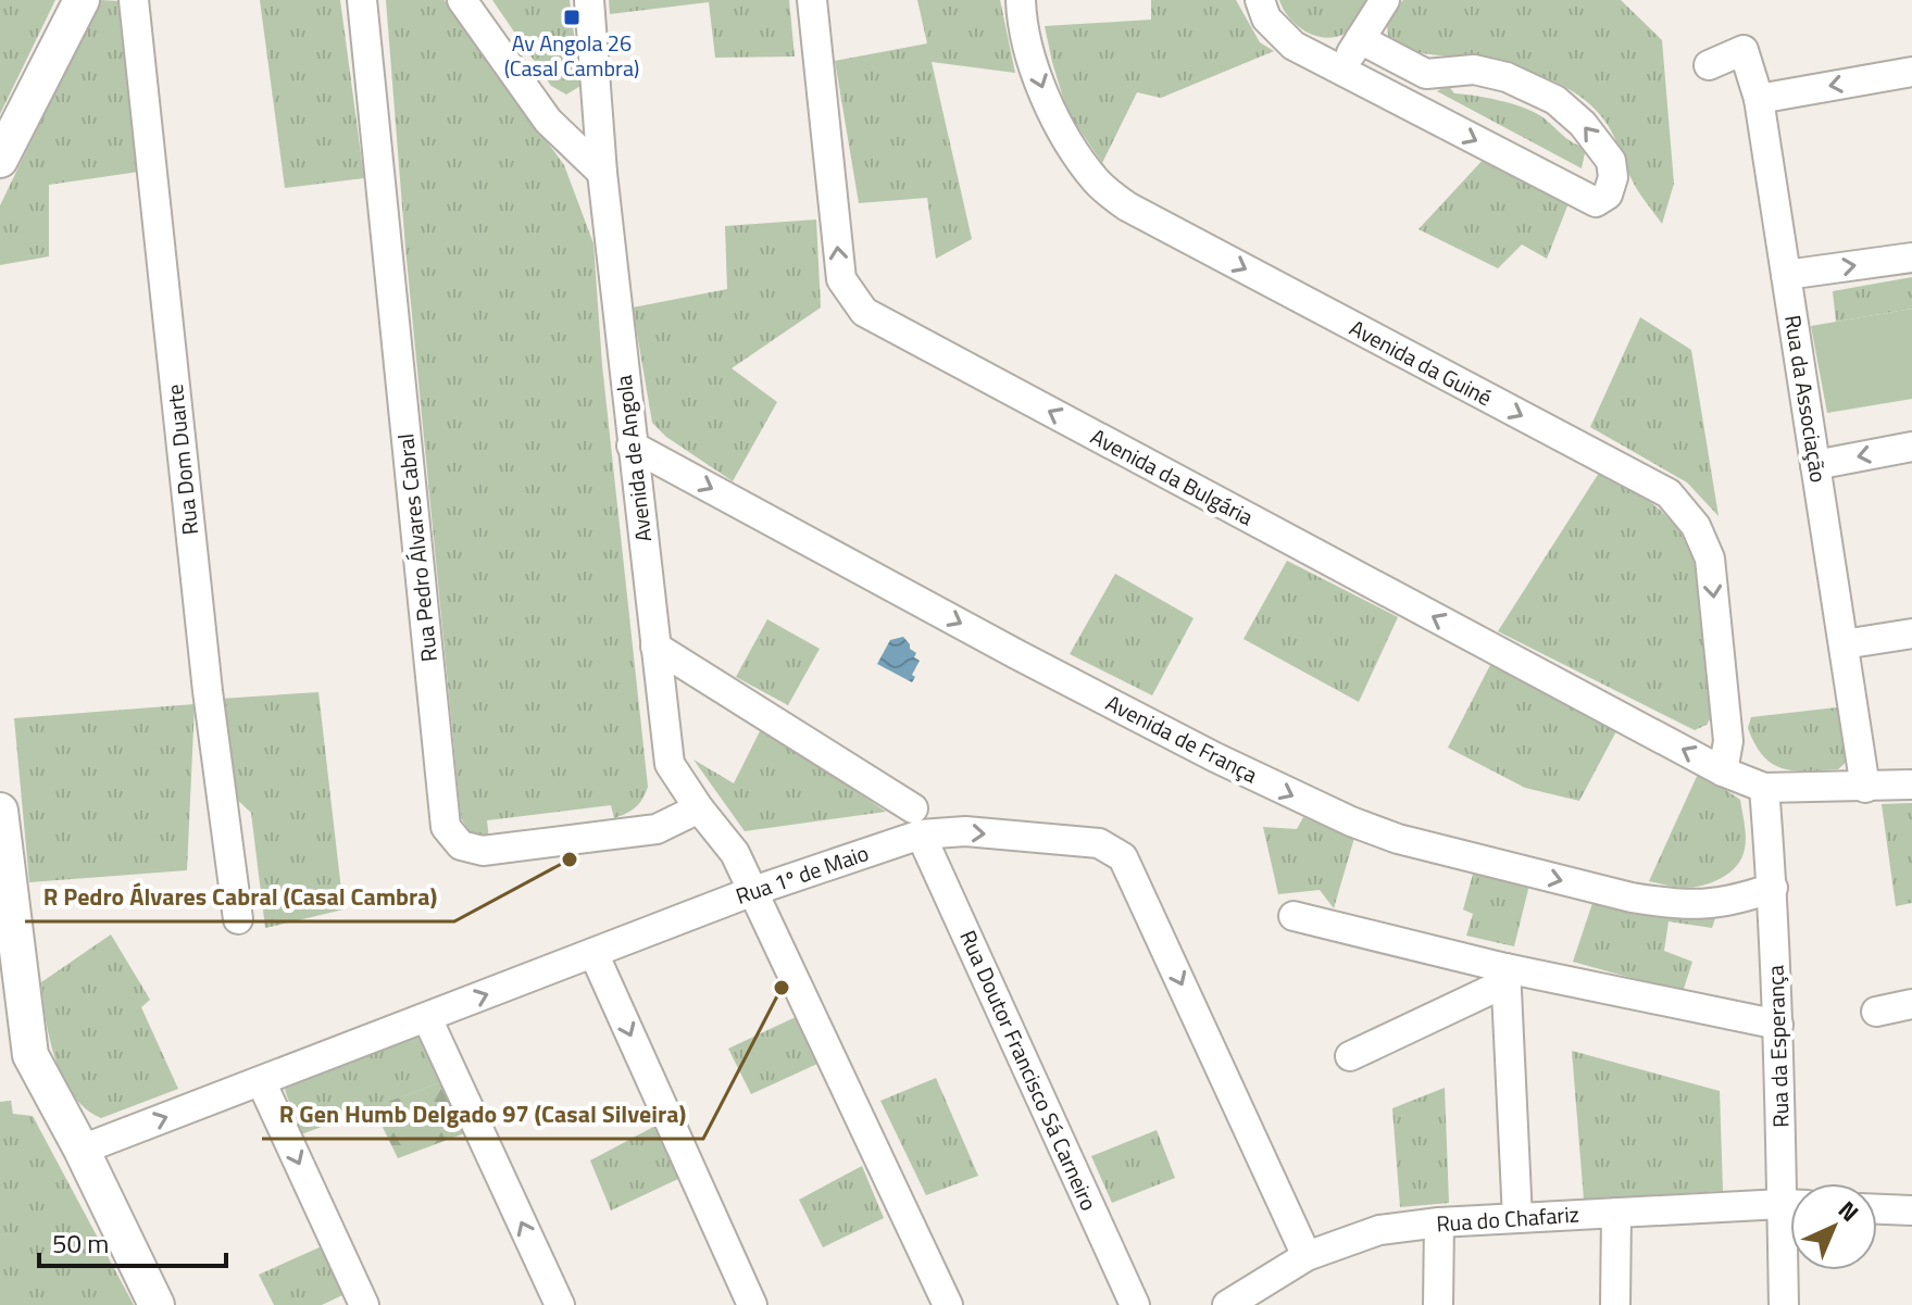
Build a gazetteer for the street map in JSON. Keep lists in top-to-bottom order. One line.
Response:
{"streets":{"street":["Avenida da Guiné","Rua da Associação","Avenida de Angola","Rua Dom Duarte","Avenida da Bulgária","Rua Pedro Álvares Cabral","Avenida de França","Rua 1º de Maio","Rua da Esperança","Rua Doutor Francisco Sá Carneiro","Rua do Chafariz"]},"crossings":[["Avenida da Guiné","Avenida da Bulgária"],["Avenida de Angola","Rua Pedro Álvares Cabral"],["Avenida de Angola","Avenida de França"],["Avenida de Angola","Rua 1º de Maio"],["Avenida da Bulgária","Rua da Esperança"],["Avenida de França","Rua da Esperança"],["Rua 1º de Maio","Rua Doutor Francisco Sá Carneiro"],["Rua 1º de Maio","Rua do Chafariz"]],"one_way":["Avenida da Guiné","Avenida da Bulgária"],"places":{"transit":["Av Angola 26 (Casal Cambra)"],"other":["R Pedro Álvares Cabral (Casal Cambra)","R Gen Humb Delgado 97 (Casal Silveira)"]},"scale_bar":"50 m","north":"top right"}
